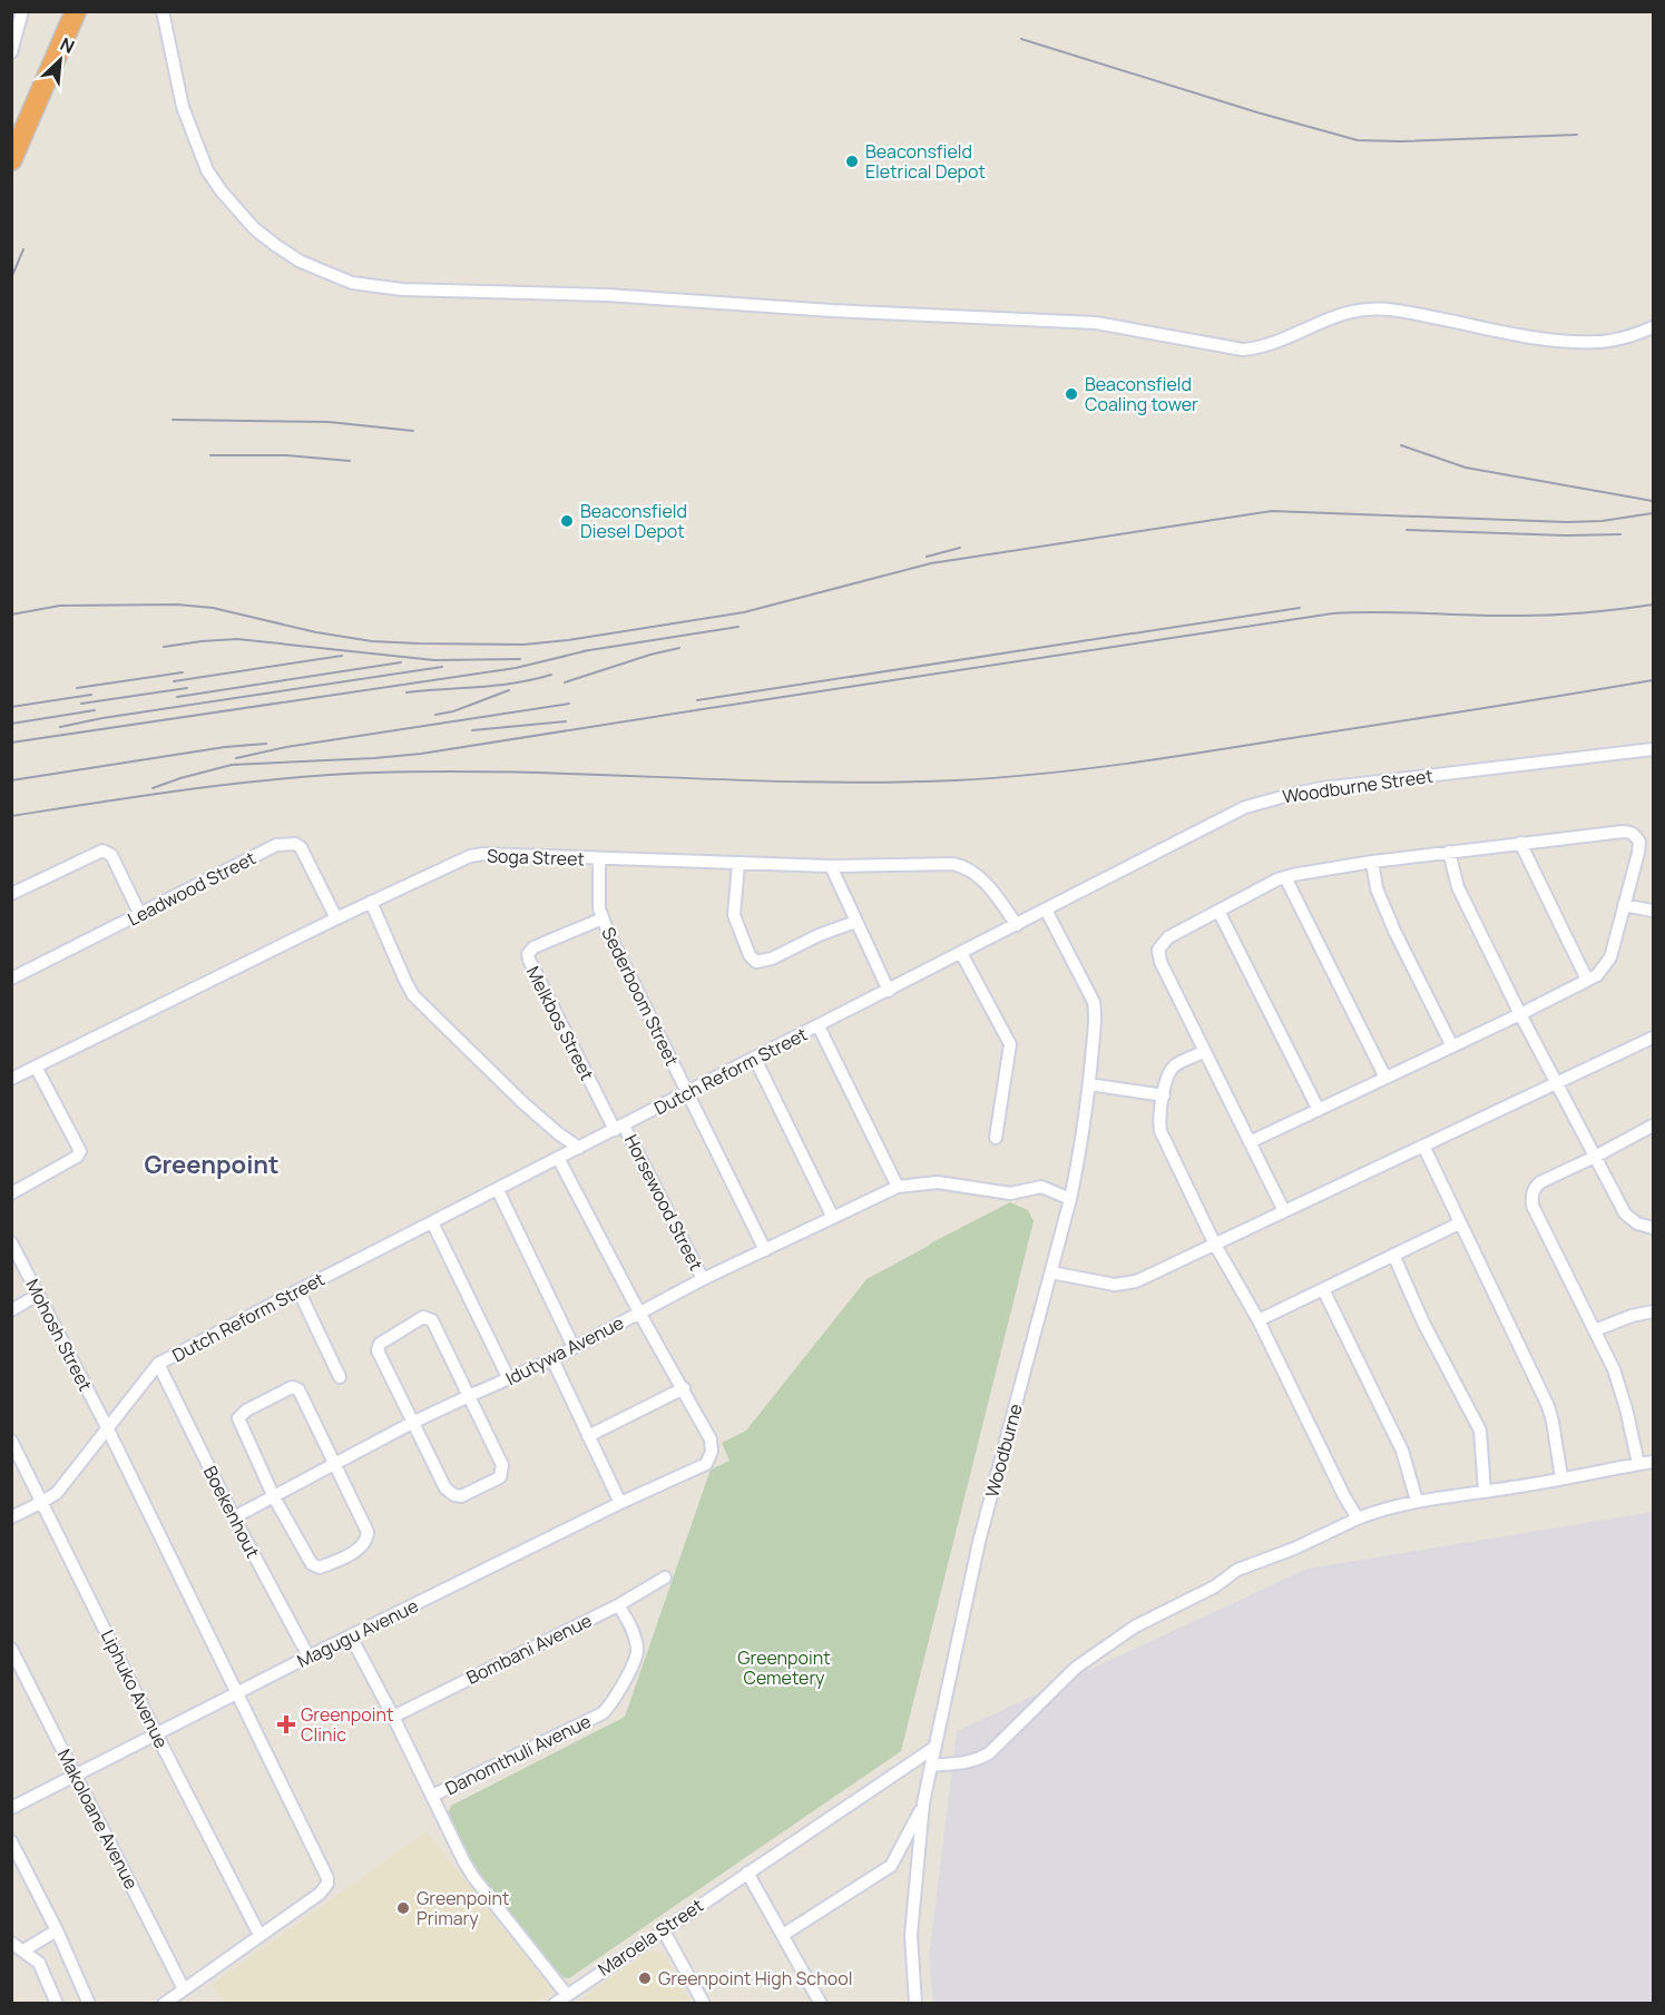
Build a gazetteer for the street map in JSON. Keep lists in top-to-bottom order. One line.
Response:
{"streets":{"street":["Woodburne Street","Soga Street","Leadwood Street","Sederboom Street","Melkbos Street","Dutch Reform Street","Horsewood Street","Mohosh Street","Idutywa Avenue","Woodburne","Boekenhout","Magugu Avenue","Bombani Avenue","Liphuko Avenue","Danomthuli Avenue","Makoloane Avenue","Maroela Street"]},"crossings":[["Woodburne Street","Dutch Reform Street"],["Woodburne Street","Woodburne"],["Soga Street","Leadwood Street"],["Soga Street","Sederboom Street"],["Soga Street","Dutch Reform Street"],["Sederboom Street","Melkbos Street"],["Sederboom Street","Dutch Reform Street"],["Sederboom Street","Idutywa Avenue"],["Melkbos Street","Dutch Reform Street"],["Melkbos Street","Horsewood Street"],["Dutch Reform Street","Horsewood Street"],["Dutch Reform Street","Mohosh Street"],["Dutch Reform Street","Woodburne"],["Dutch Reform Street","Boekenhout"],["Dutch Reform Street","Liphuko Avenue"],["Horsewood Street","Idutywa Avenue"],["Idutywa Avenue","Woodburne"],["Idutywa Avenue","Boekenhout"],["Woodburne","Maroela Street"],["Boekenhout","Magugu Avenue"],["Magugu Avenue","Liphuko Avenue"],["Magugu Avenue","Makoloane Avenue"],["Bombani Avenue","Danomthuli Avenue"]],"districts":["Greenpoint"],"parks":["Greenpoint Cemetery"],"places":{"other":["Beaconsfield Eletrical Depot","Beaconsfield Coaling tower","Beaconsfield Diesel Depot","Greenpoint Primary","Greenpoint High School"],"health":["Greenpoint Clinic"]},"north":"top right"}
